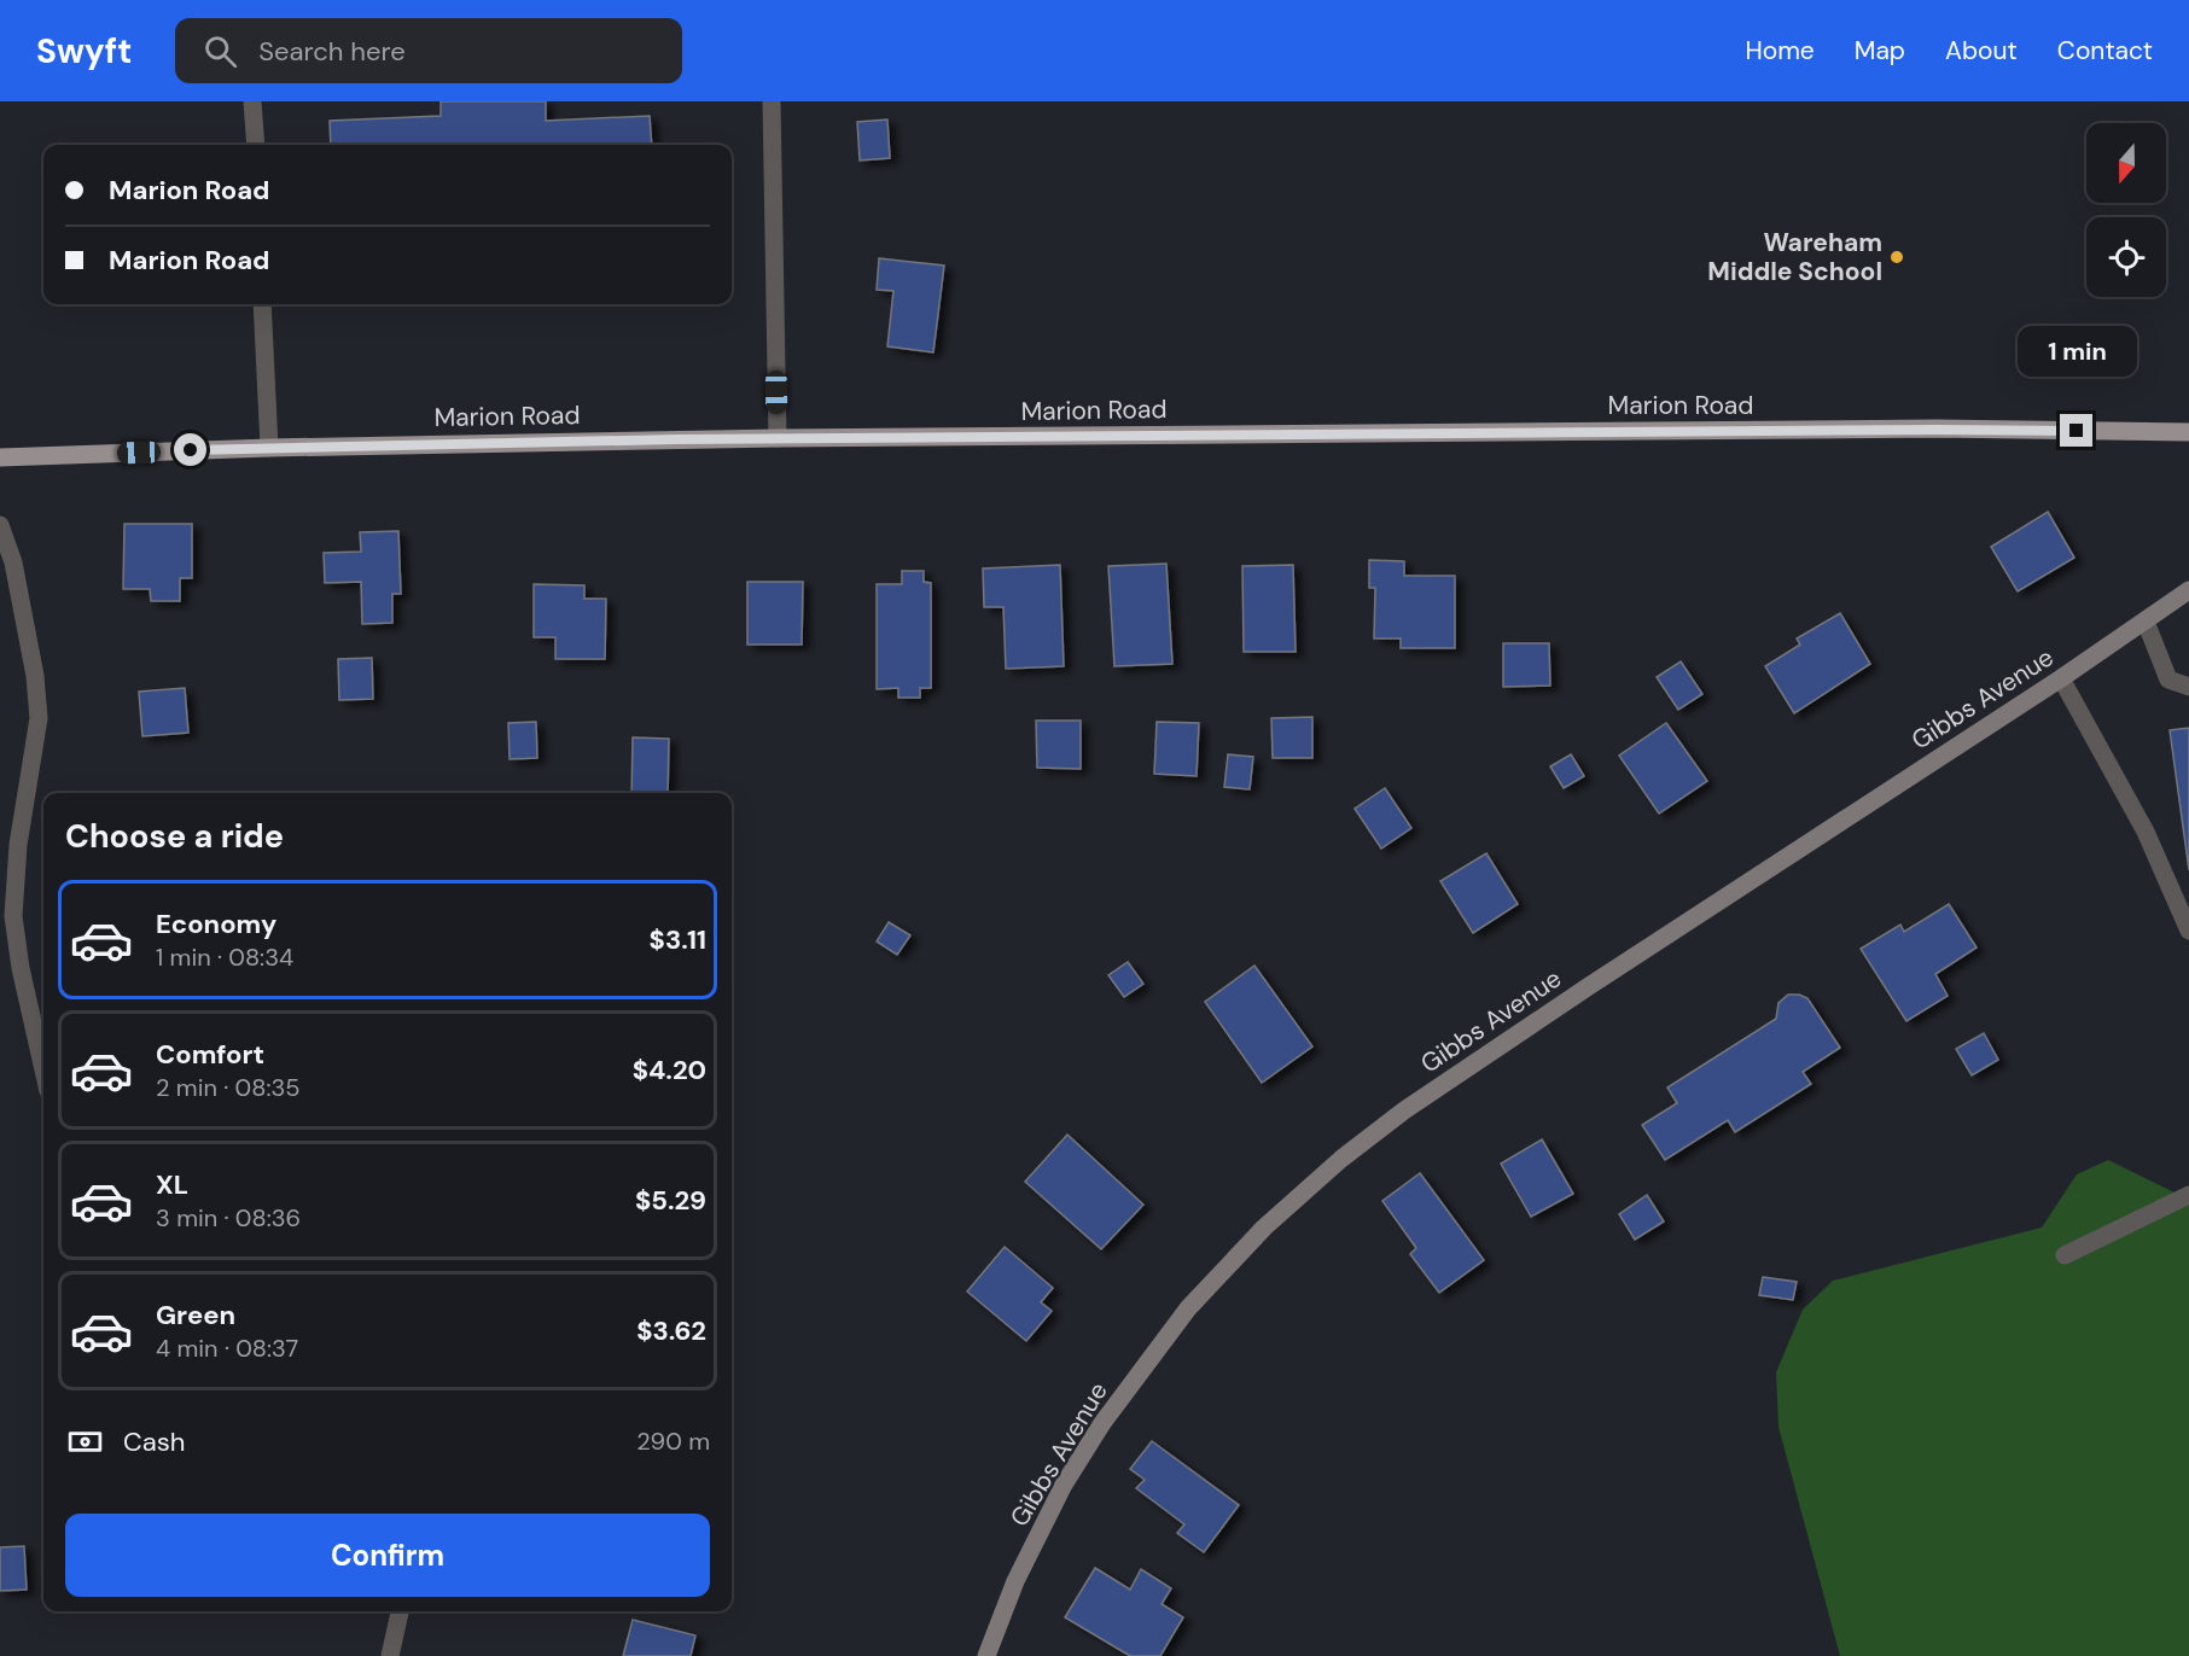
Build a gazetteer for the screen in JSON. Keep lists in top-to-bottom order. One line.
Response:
{"streets":{"main road":["Marion Road","Gibbs Avenue"]},"places":["Wareham Middle School"],"north":"bottom","page":{"header":"Swyft","search":"Search here","nav":["Home","Map","About","Contact"],"banner":["Marion Road","Marion Road"],"bubble":"1 min","heading":"Choose a ride","list":[{"name":"Economy","note":"1 min · 08:34","value":"$3.11"},{"name":"Comfort","note":"2 min · 08:35","value":"$4.20"},{"name":"XL","note":"3 min · 08:36","value":"$5.29"},{"name":"Green","note":"4 min · 08:37","value":"$3.62"}],"pay":["Cash","290 m"],"buttons":"Confirm"}}
